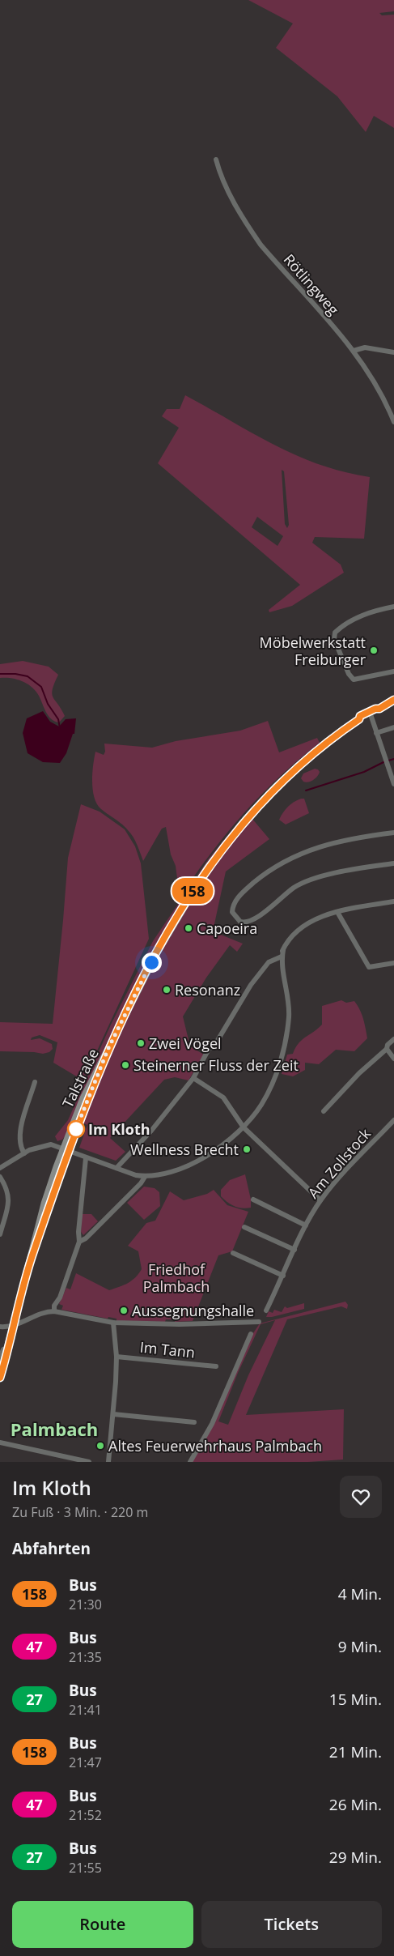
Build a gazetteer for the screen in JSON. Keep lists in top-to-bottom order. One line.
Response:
{"streets":{"main road":["Talstraße"],"street":["Rötlingweg","Am Zollstock","Im Tann"]},"districts":["Palmbach"],"parks":["Friedhof Palmbach"],"places":["Möbelwerkstatt Freiburger","Capoeira","Resonanz","Zwei Vögel","Steinerner Fluss der Zeit","Im Kloth","Wellness Brecht","Aussegnungshalle","Altes Feuerwehrhaus Palmbach"],"lines":["bus line 158"],"page":{"on_map":"158","heading":[["Im Kloth","Zu Fuß · 3 Min. · 220 m"],"Abfahrten"],"list":[{"mark":"158","name":"Bus","note":"21:30","value":"4 Min."},{"mark":"47","name":"Bus","note":"21:35","value":"9 Min."},{"mark":"27","name":"Bus","note":"21:41","value":"15 Min."},{"mark":"158","name":"Bus","note":"21:47","value":"21 Min."},{"mark":"47","name":"Bus","note":"21:52","value":"26 Min."},{"mark":"27","name":"Bus","note":"21:55","value":"29 Min."}],"buttons":["Route","Tickets"]}}
